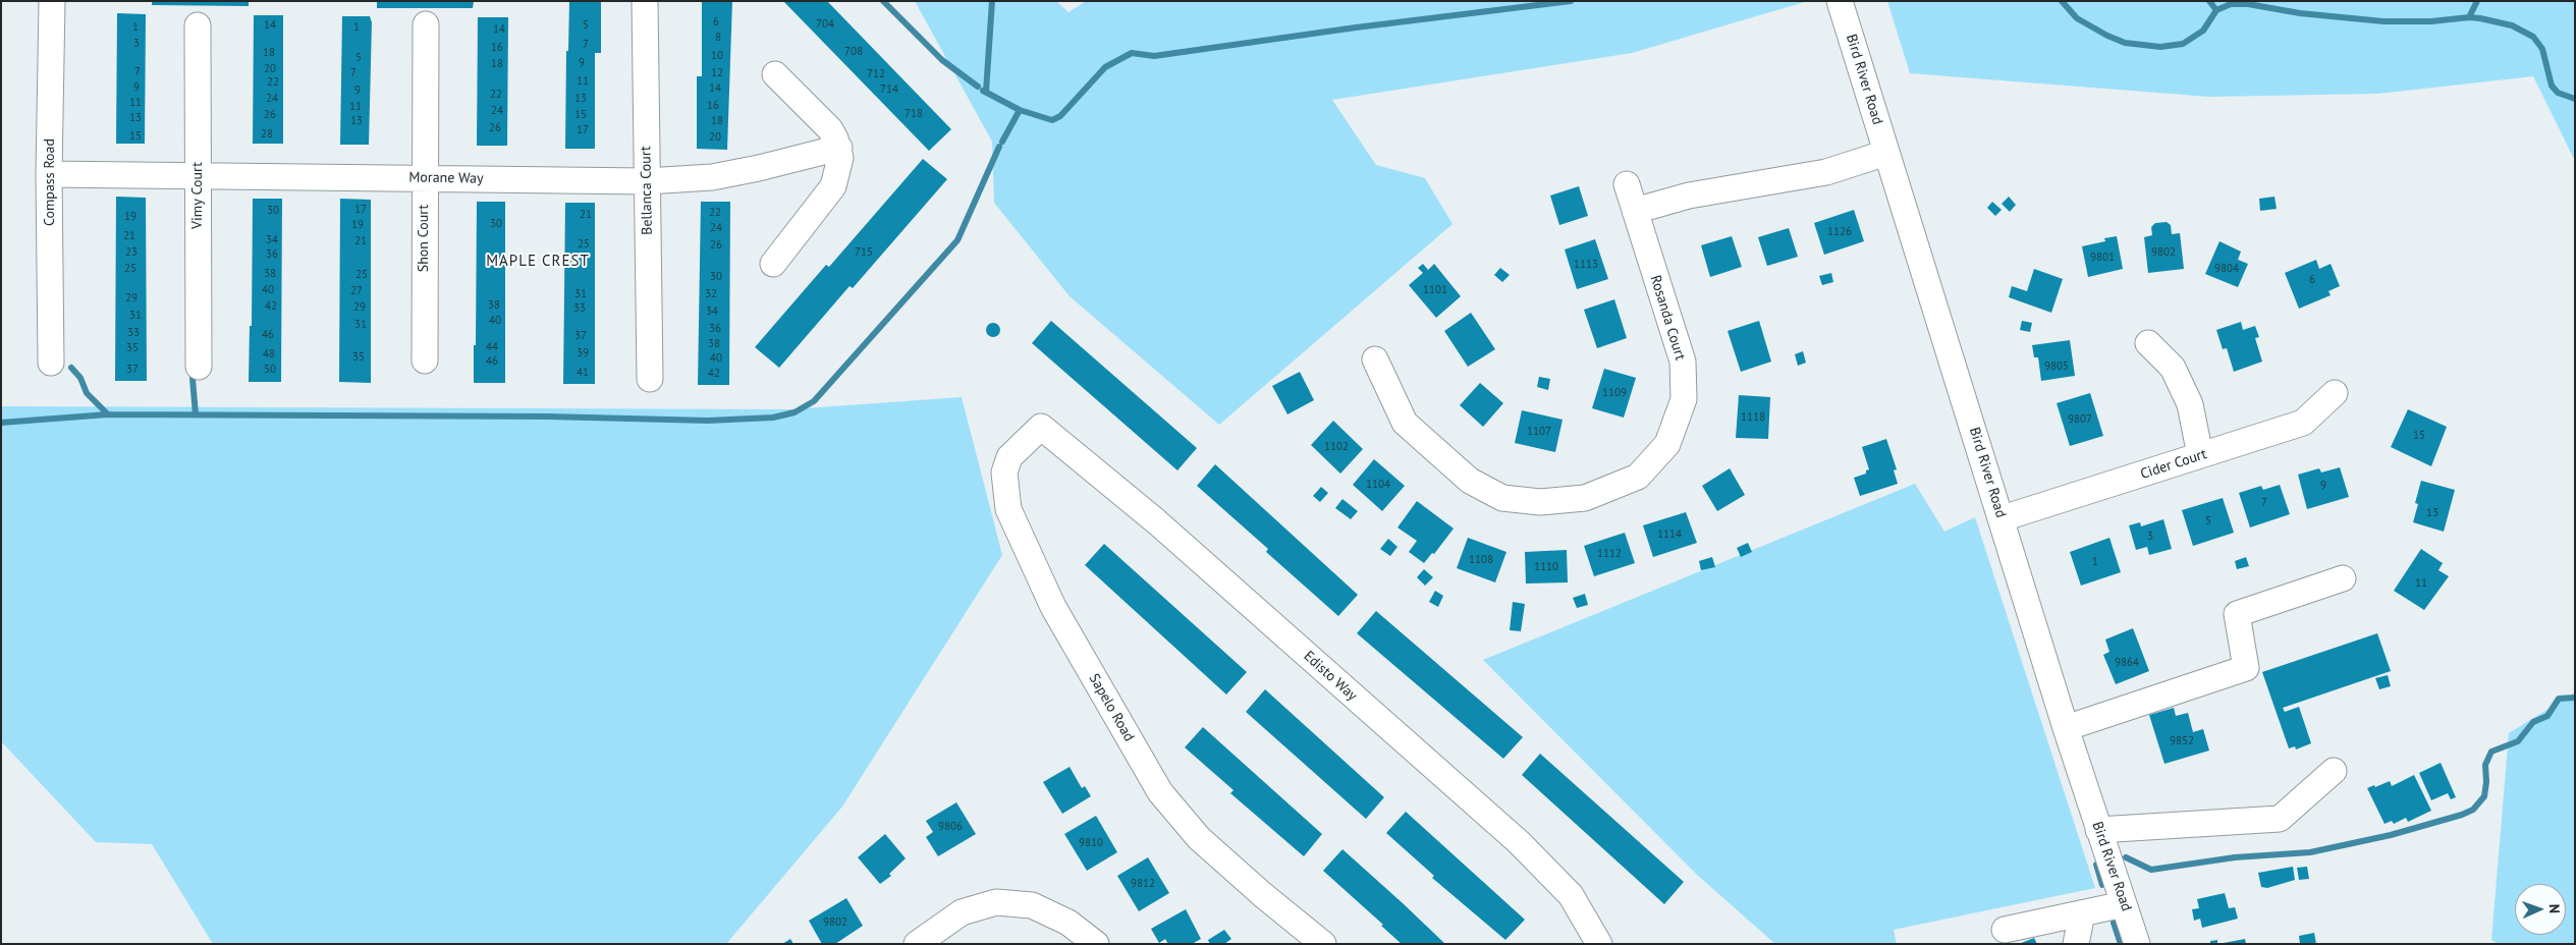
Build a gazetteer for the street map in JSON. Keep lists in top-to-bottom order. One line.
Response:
{"streets":{"street":["Bird River Road","Morane Way","Compass Road","Bellanca Court","Vimy Court","Shon Court","Rosanda Court","Cider Court","Edisto Way","Sapelo Road"]},"crossings":[["Bird River Road","Cider Court"],["Morane Way","Compass Road"],["Morane Way","Bellanca Court"],["Morane Way","Vimy Court"],["Morane Way","Shon Court"],["Edisto Way","Sapelo Road"]],"districts":["MAPLE CREST"],"house_numbers":["6","704","14","5","1","1","14","8","3","7","16","708","18","10","5","9","18","20","7","7","12","712","11","22","9","14","714","9","22","24","13","11","16","11","24","718","26","15","13","13","18","26","17","28","15","20","17","30","22","21","19","30","19","24","1126","21","34","21","25","26","23","715","9802","36","9801","1113","25","9804","38","25","30","6","40","1101","27","31","32","29","38","42","29","33","34","31","40","31","36","33","46","37","38","44","35","39","48","35","40","46","9805","37","50","41","42","1109","1118","9807","1107","15","1102","1104","9","7","13","5","1114","3","1112","1108","1","1110","11","9864","9852","9806","9810","9812","9802"],"north":"right"}
